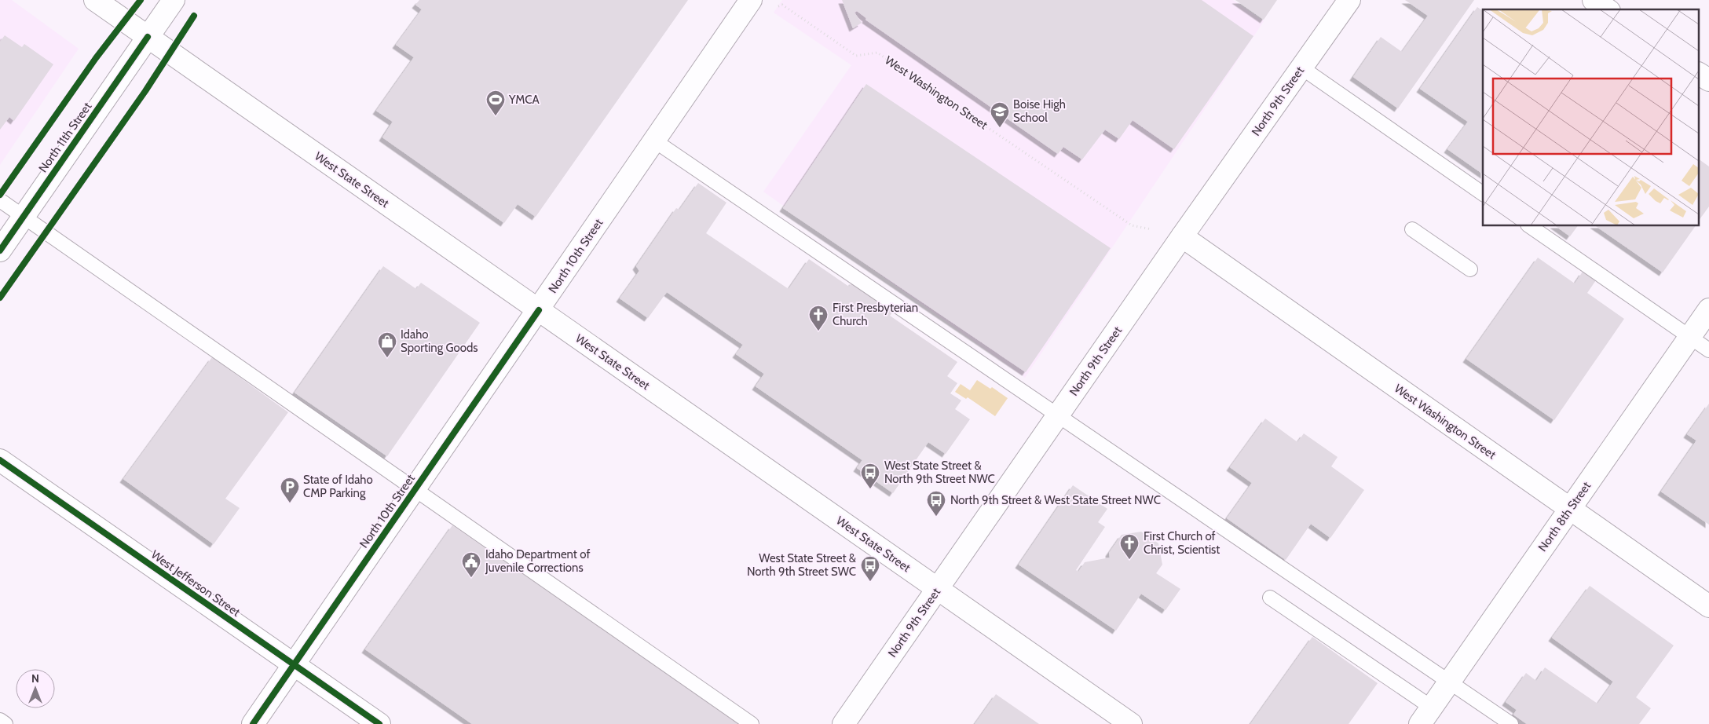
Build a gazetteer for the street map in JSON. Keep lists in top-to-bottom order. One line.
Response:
{"streets":{"street":["West Washington Street","North 9th Street","North 11th Street","West State Street","North 10th Street","North 8th Street","West Jefferson Street"]},"crossings":[["West Washington Street","North 9th Street"],["West Washington Street","North 8th Street"],["North 9th Street","West State Street"],["North 11th Street","West State Street"],["West State Street","North 10th Street"],["North 10th Street","West Jefferson Street"]],"places":{"sports":["YMCA"],"school or university":["Boise High School"],"church":["First Presbyterian Church","First Church of Christ, Scientist"],"shop":["Idaho Sporting Goods"],"bus stop":["West State Street & North 9th Street NWC","North 9th Street & West State Street NWC","West State Street & North 9th Street SWC"],"parking":["State of Idaho CMP Parking"],"public building":["Idaho Department of Juvenile Corrections"]},"north":"top"}
